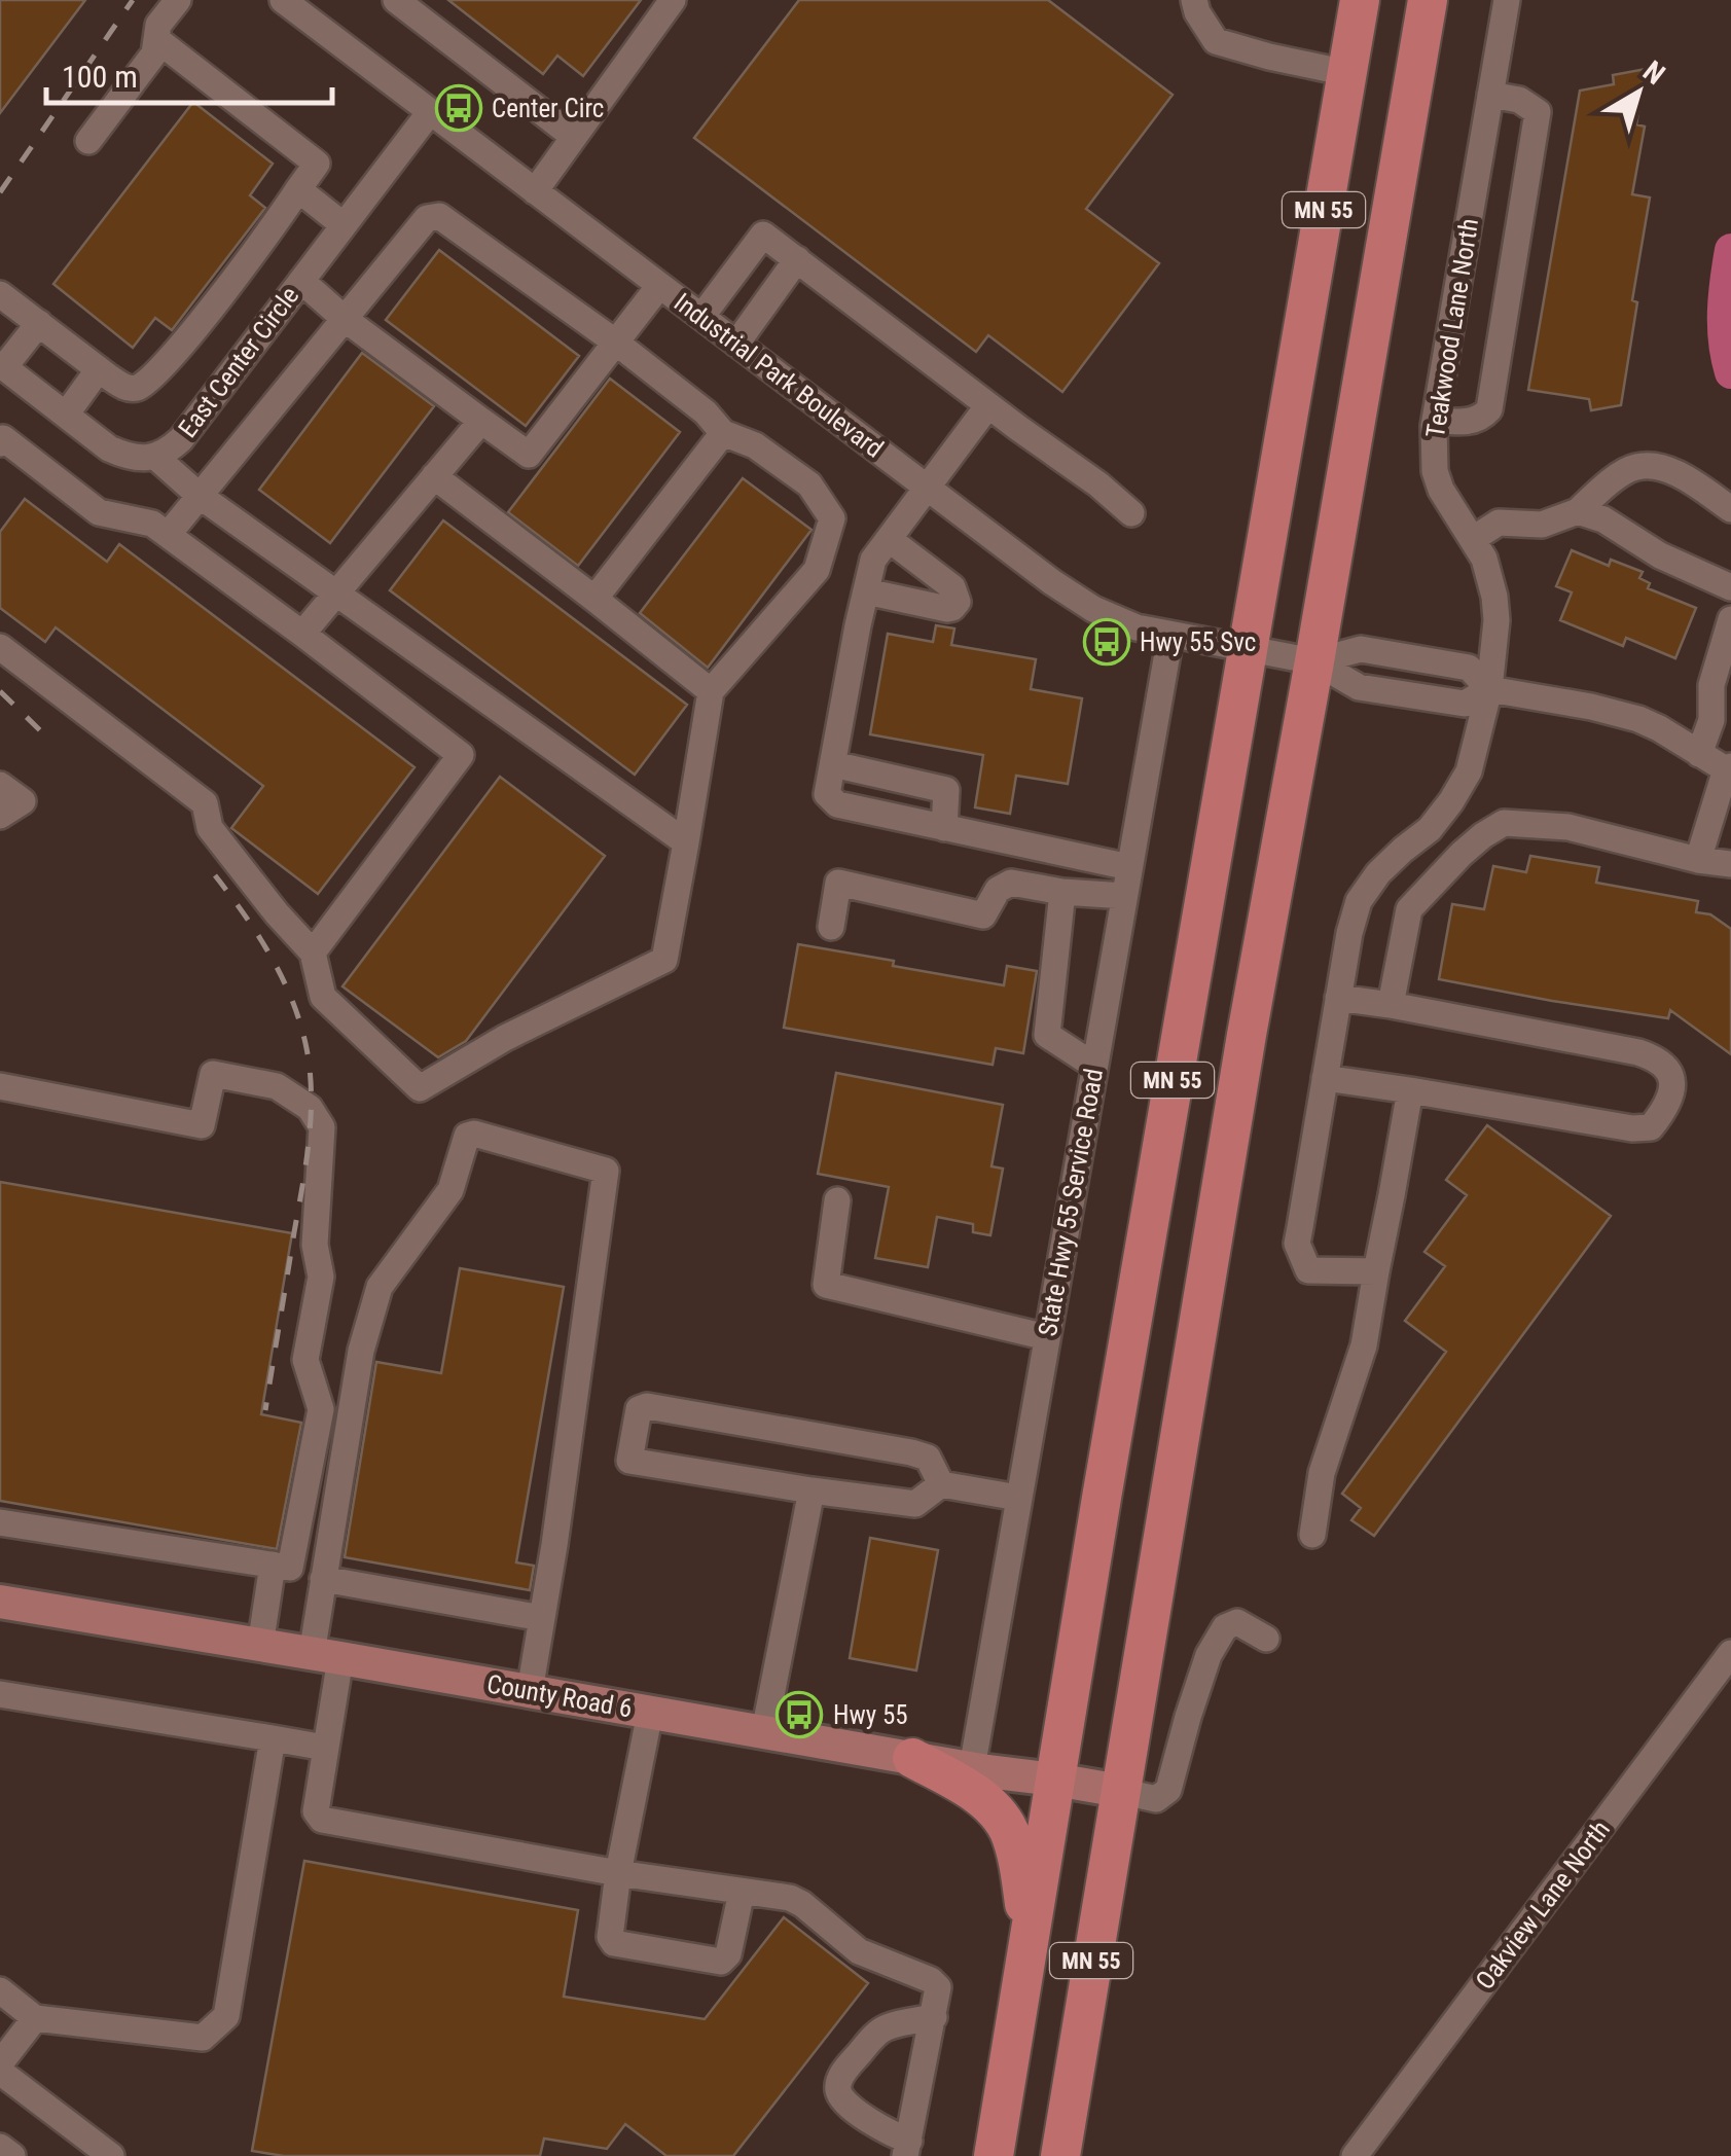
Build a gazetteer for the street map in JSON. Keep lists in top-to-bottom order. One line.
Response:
{"streets":{"highway":["MN 55"],"main road":["County Road 6"],"street":["Teakwood Lane North","East Center Circle","Industrial Park Boulevard","State Hwy 55 Service Road","Oakview Lane North"]},"crossings":[["MN 55","Industrial Park Boulevard"],["MN 55","County Road 6"],["Teakwood Lane North","Industrial Park Boulevard"],["East Center Circle","Industrial Park Boulevard"],["Industrial Park Boulevard","State Hwy 55 Service Road"],["State Hwy 55 Service Road","County Road 6"]],"places":{"bus stop":["Center Circ","Hwy 55 Svc","Hwy 55"]},"scale_bar":"100 m","north":"top right"}
